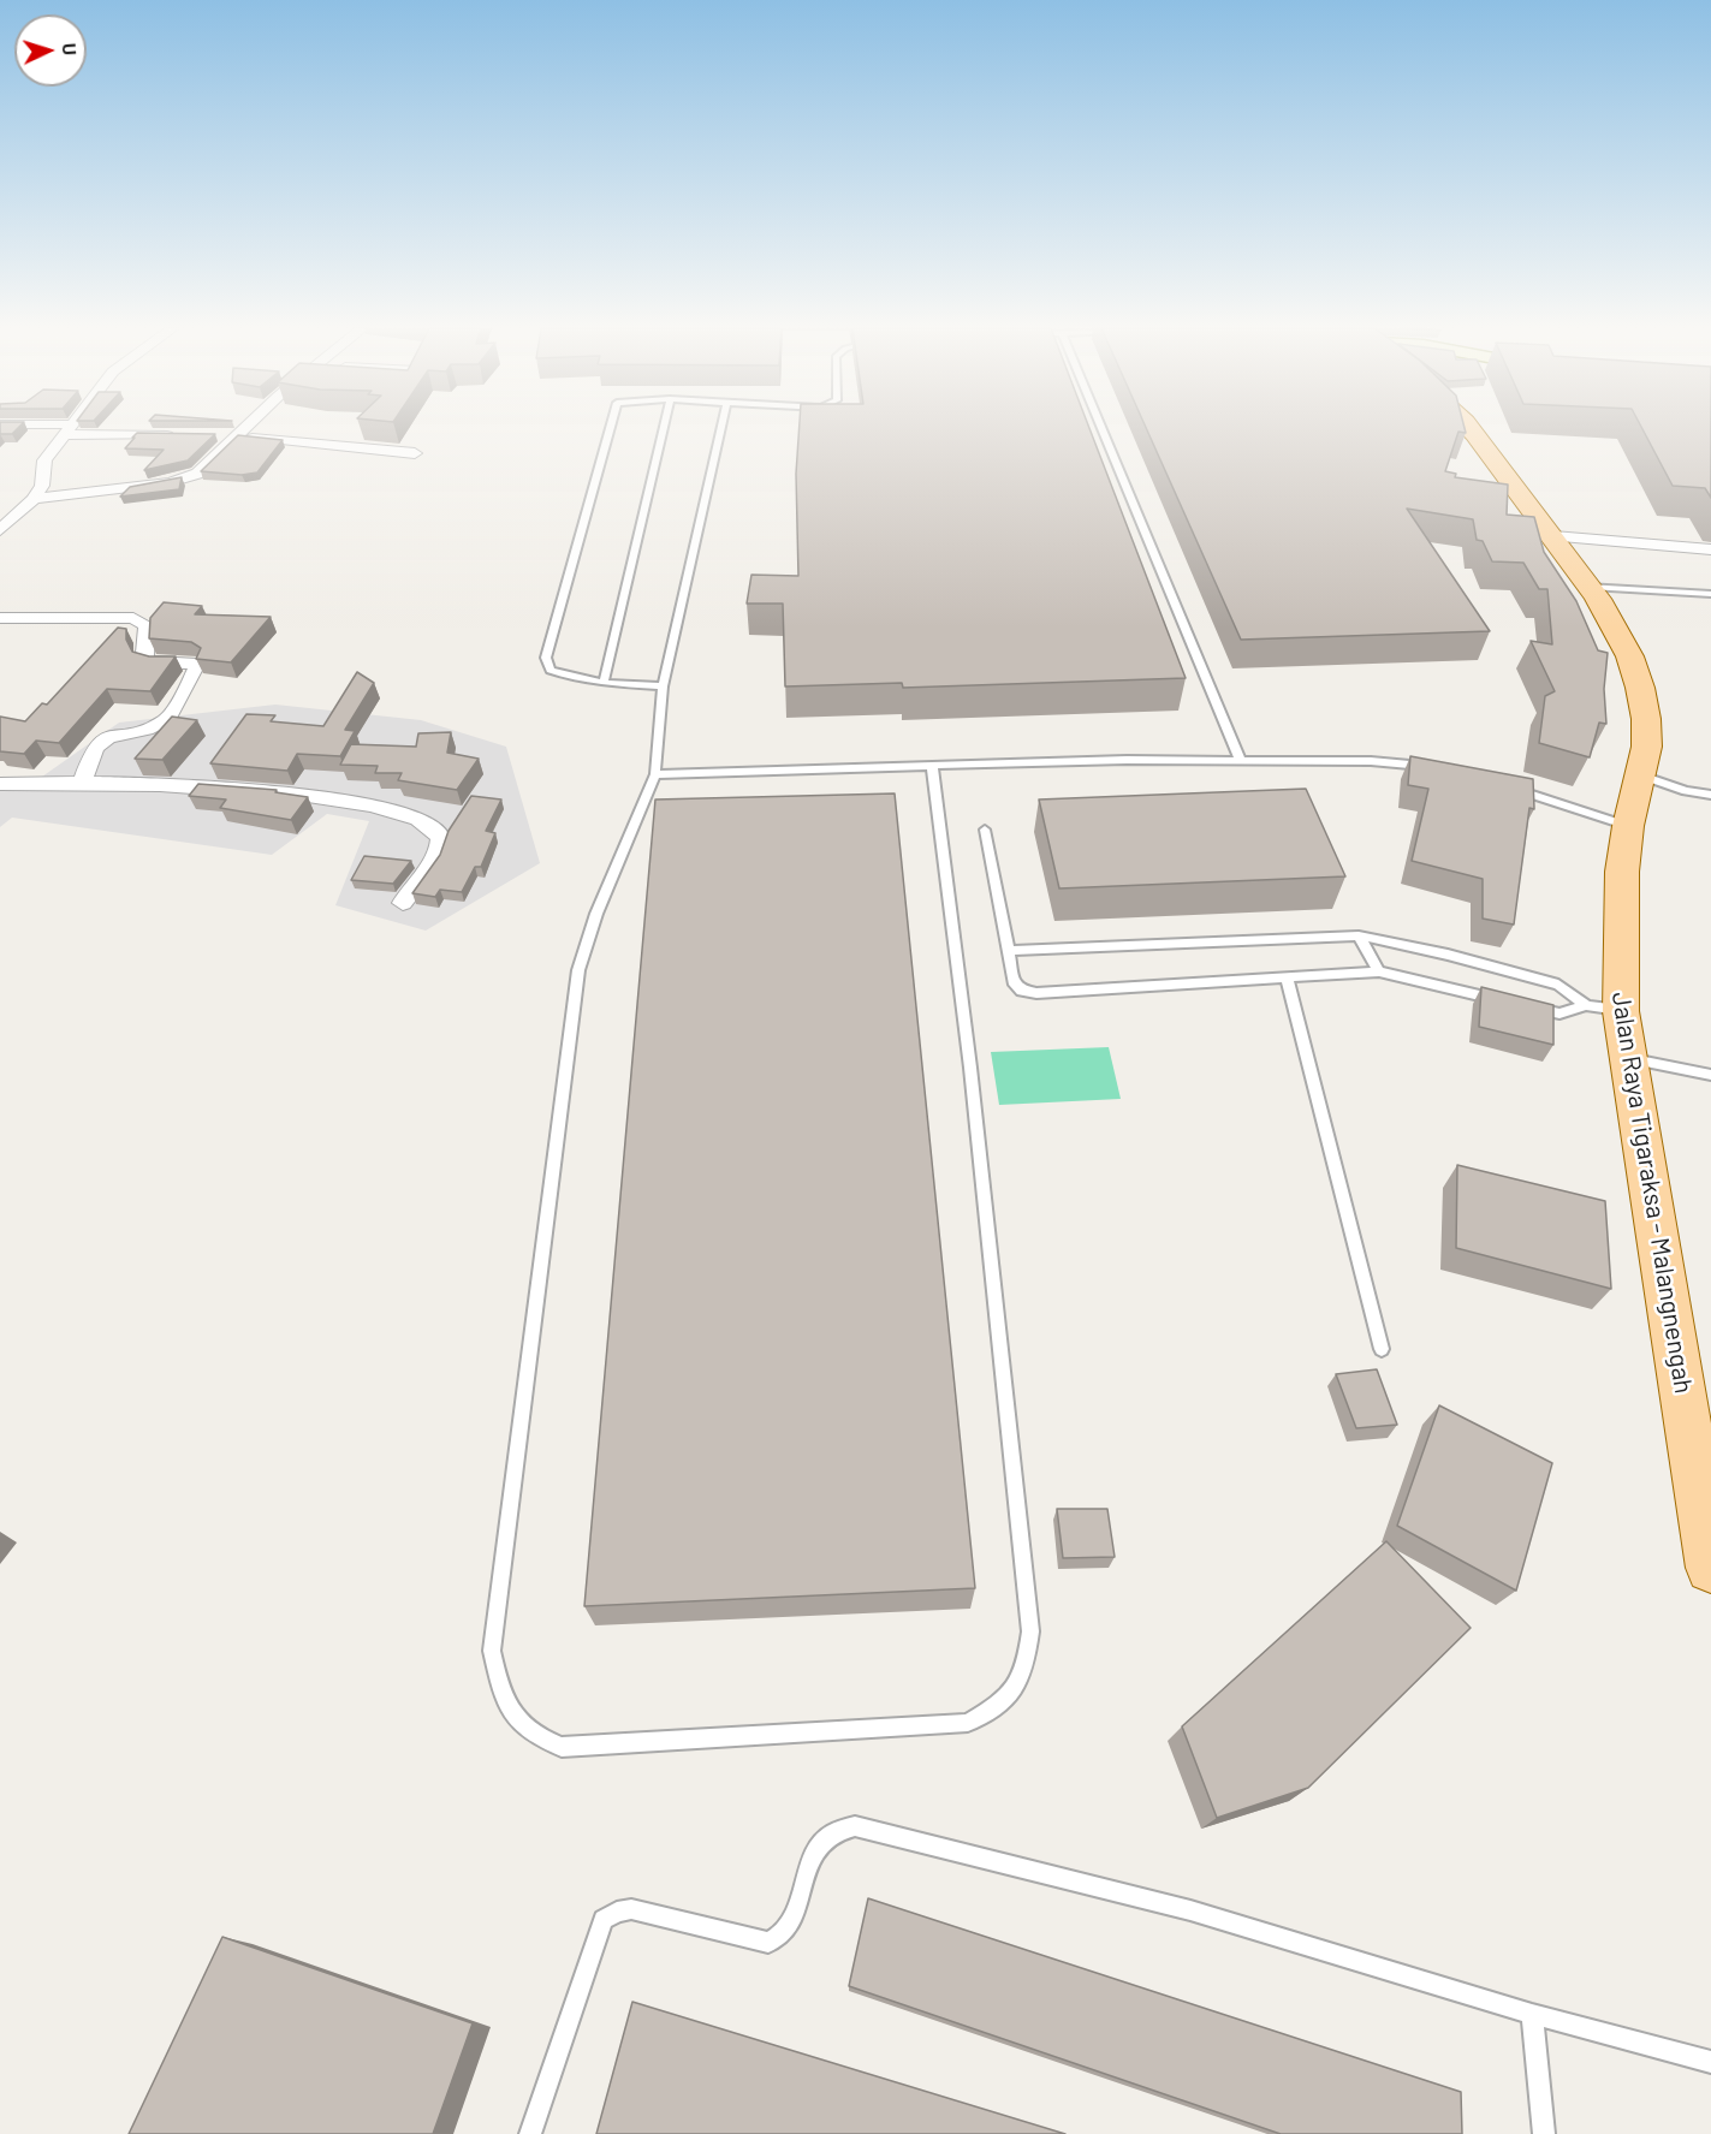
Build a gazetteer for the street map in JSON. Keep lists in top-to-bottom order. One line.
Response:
{"streets":{"main road":["Jalan Raya Tigaraksa - Malangnengah"]},"north":"right"}
